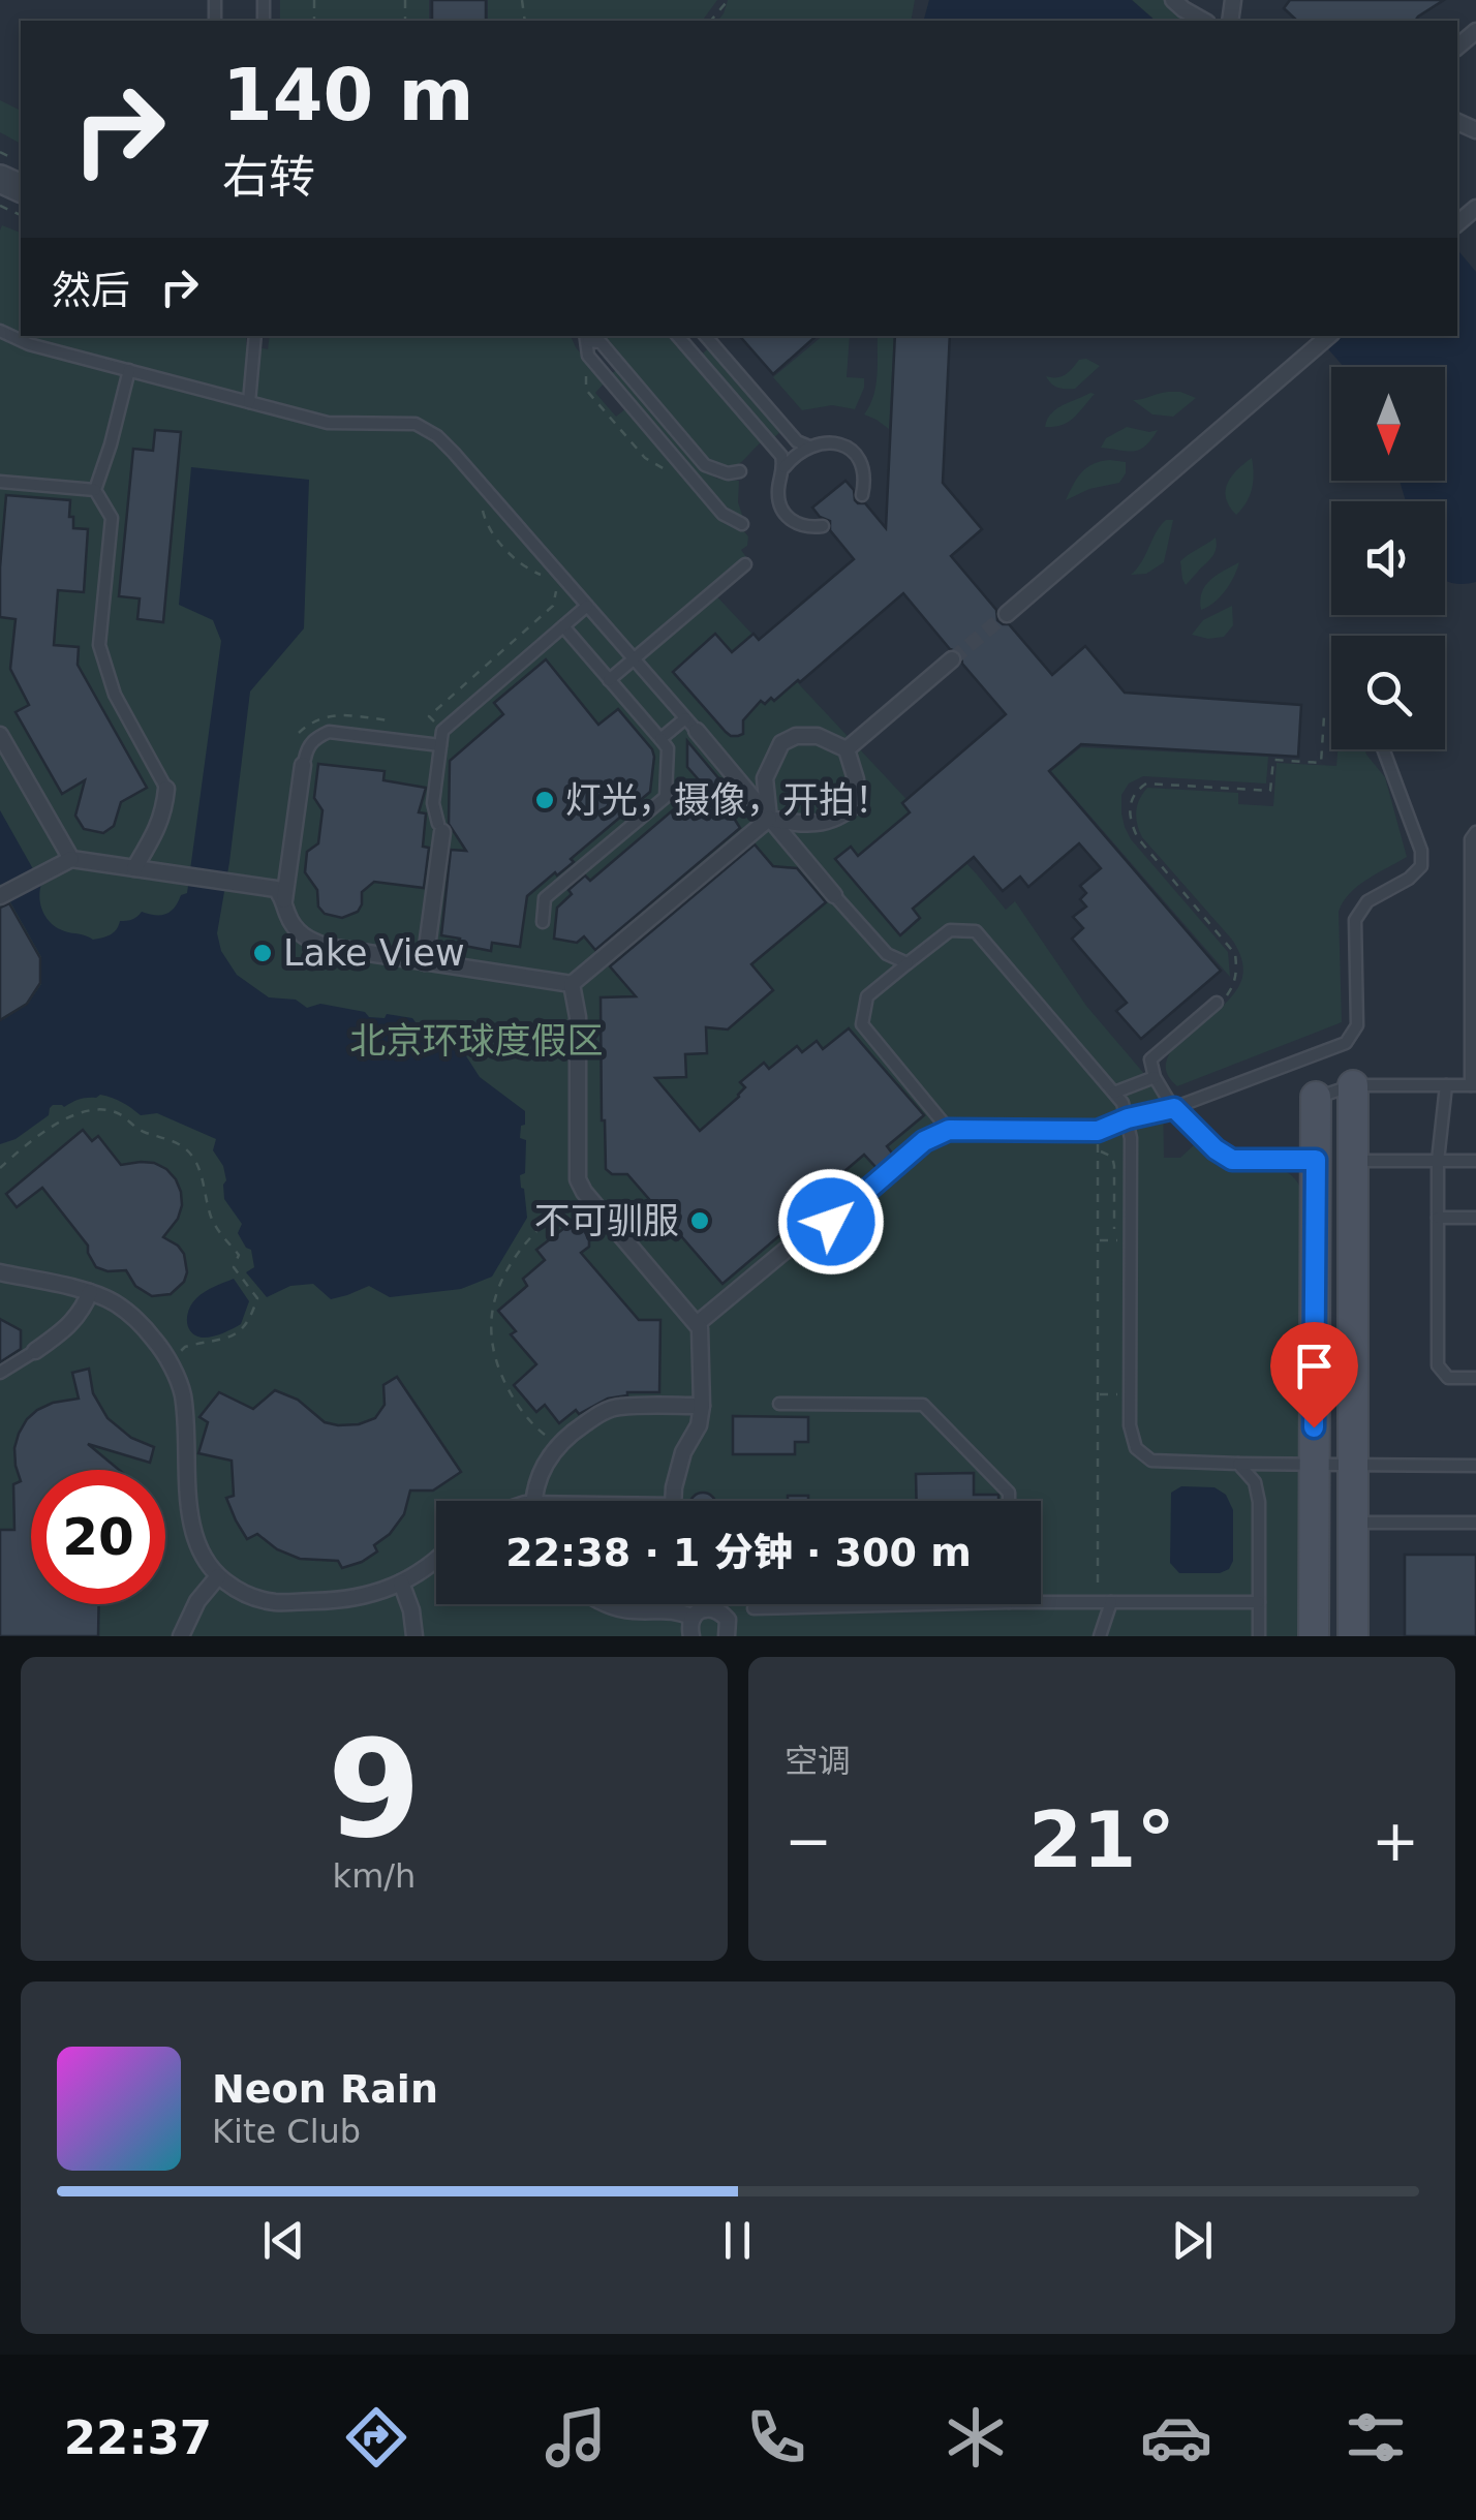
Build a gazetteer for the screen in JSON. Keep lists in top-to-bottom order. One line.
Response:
{"parks":["北京环球度假区"],"places":["灯光，摄像，开拍！","Lake View","不可驯服"],"north":"bottom","page":{"turn":["140 m","右转"],"then":"然后","limit":"20","trip":"22:38 · 1 分钟 · 300 m","tile":[["9","km/h"],"空调"],"heat":["−","21°","+"],"song":["Neon Rain","Kite Club"],"tabs":"22:37"}}
